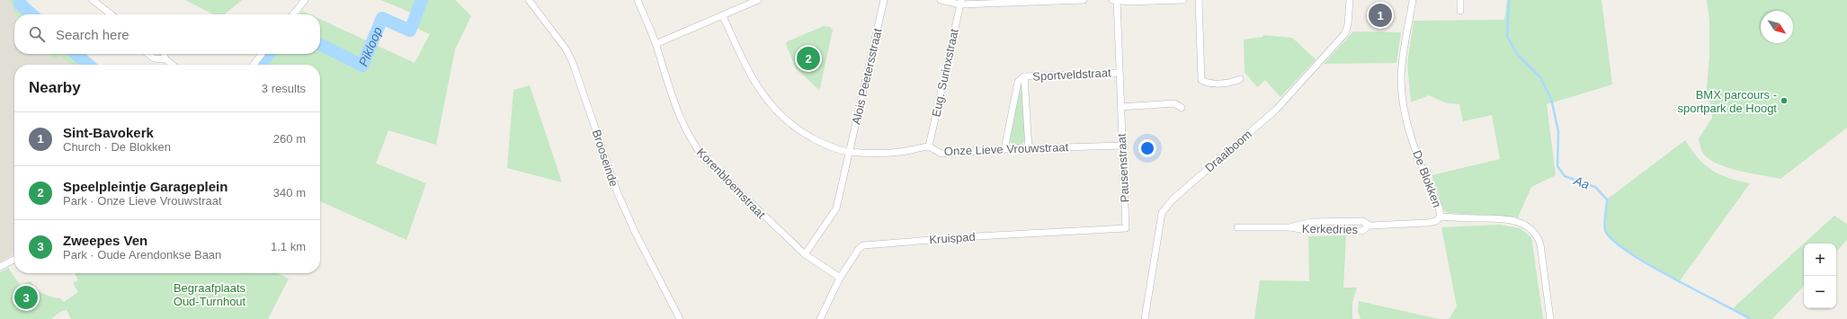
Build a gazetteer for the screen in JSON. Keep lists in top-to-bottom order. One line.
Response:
{"streets":{"street":["Eug. Surinxstraat","Sportveldstraat","Alois Peetersstraat","Onze Lieve Vrouwstraat","Draaiboom","Brooseinde","Pausenstraat","De Blokken","Korenbloemstraat","Kerkedries","Kruispad"]},"crossings":[["Eug. Surinxstraat","Onze Lieve Vrouwstraat"],["Sportveldstraat","Onze Lieve Vrouwstraat"],["Sportveldstraat","Pausenstraat"],["Alois Peetersstraat","Onze Lieve Vrouwstraat"],["Alois Peetersstraat","Korenbloemstraat"],["Onze Lieve Vrouwstraat","Pausenstraat"],["Pausenstraat","Kruispad"],["De Blokken","Kerkedries"],["Korenbloemstraat","Kruispad"]],"water":["Pikloop","Aa"],"parks":["Begraafplaats Oud-Turnhout"],"places":["BMX parcours - sportpark de Hoogt"],"north":"bottom right","page":{"pins":["1","2","3"],"search":"Search here","heading":["Nearby","3 results"],"list":[{"mark":"1","name":"Sint-Bavokerk","note":"Church · De Blokken","value":"260 m"},{"mark":"2","name":"Speelpleintje Garageplein","note":"Park · Onze Lieve Vrouwstraat","value":"340 m"},{"mark":"3","name":"Zweepes Ven","note":"Park · Oude Arendonkse Baan","value":"1.1 km"}],"map_buttons":["+","−"]}}
